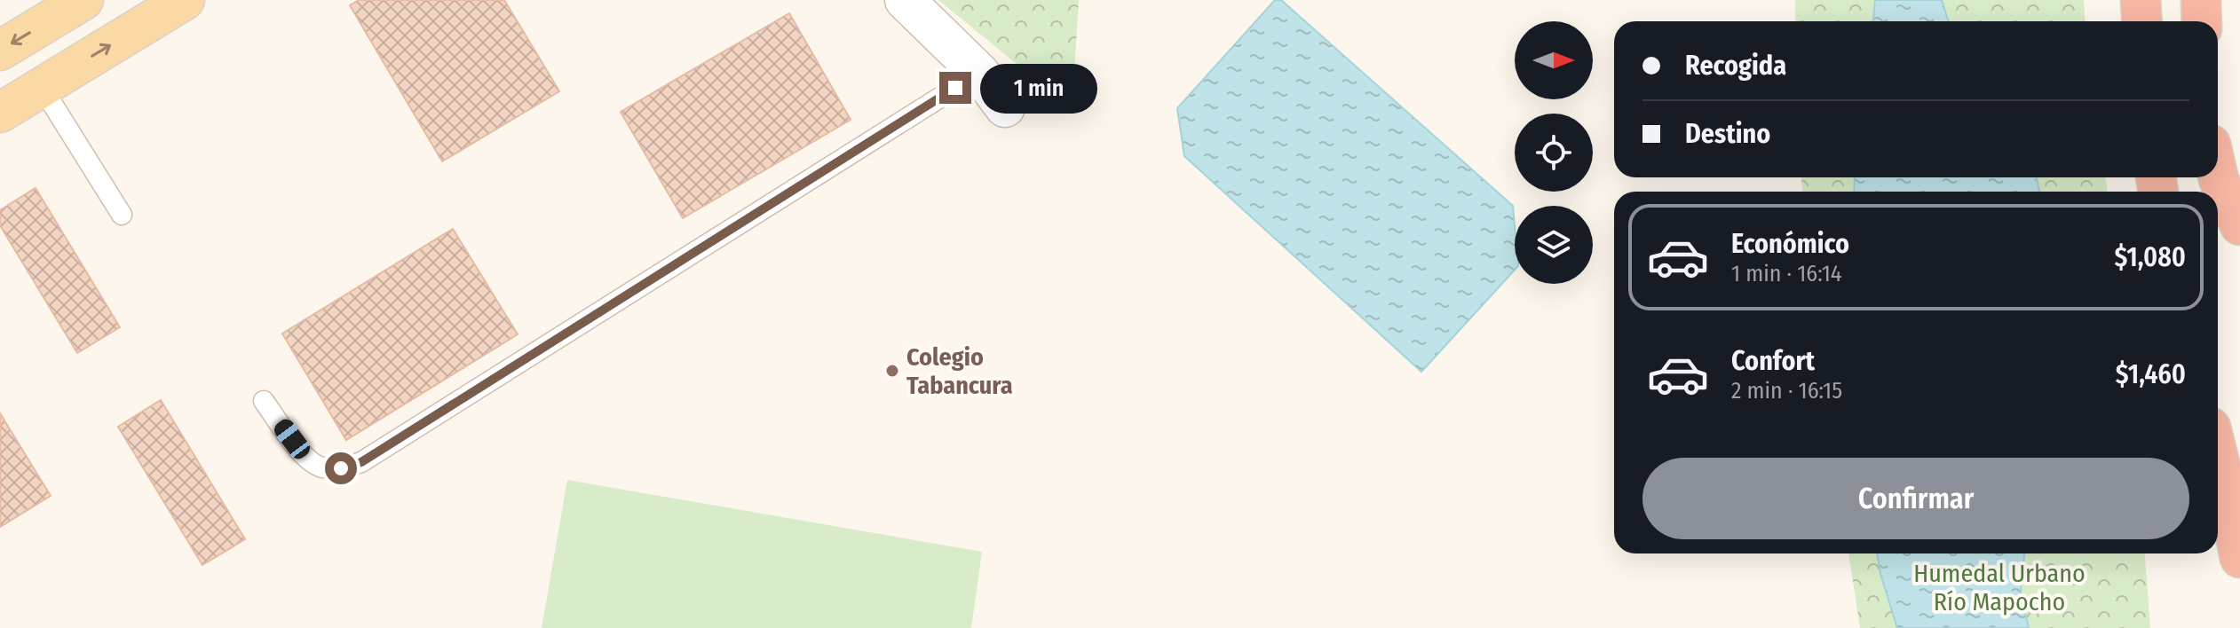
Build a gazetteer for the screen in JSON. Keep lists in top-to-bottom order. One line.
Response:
{"parks":["Humedal Urbano Río Mapocho"],"places":["Colegio Tabancura"],"north":"right","page":{"banner":["Recogida","Destino"],"bubble":"1 min","list":[{"name":"Económico","note":"1 min · 16:14","value":"$1,080"},{"name":"Confort","note":"2 min · 16:15","value":"$1,460"}],"buttons":"Confirmar"}}
